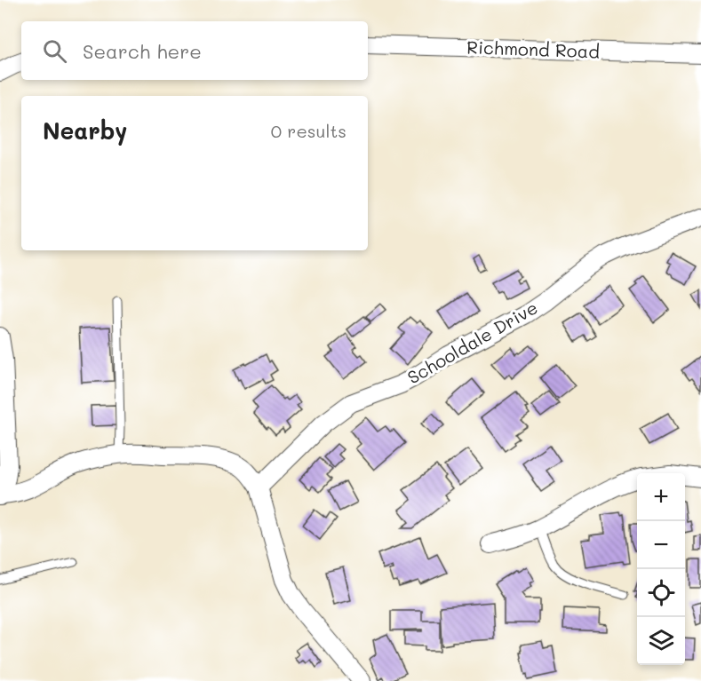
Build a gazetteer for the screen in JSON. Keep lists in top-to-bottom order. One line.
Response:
{"streets":{"street":["Richmond Road","Schooldale Drive"]},"page":{"search":"Search here","heading":["Nearby","0 results"],"map_buttons":["+","−"]}}
